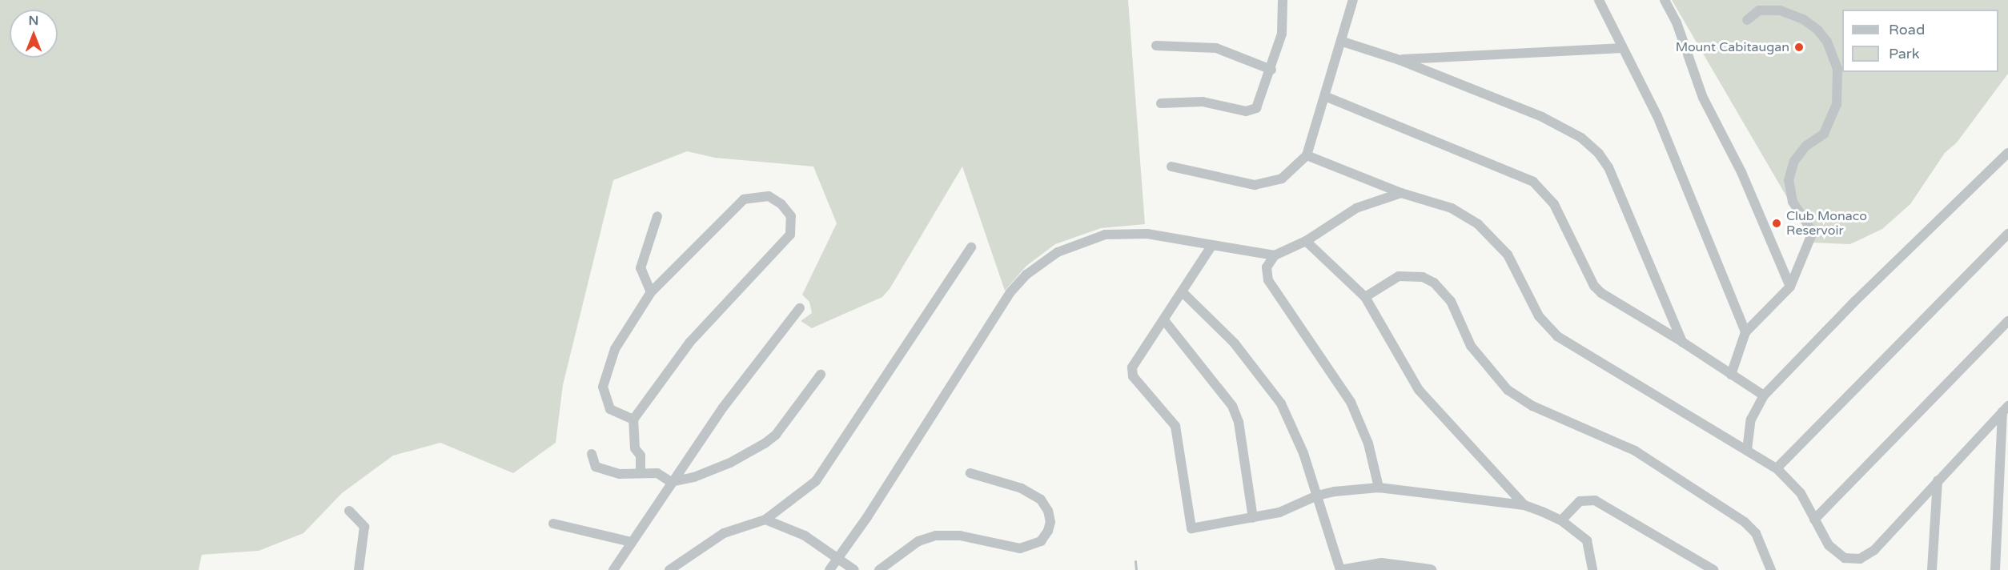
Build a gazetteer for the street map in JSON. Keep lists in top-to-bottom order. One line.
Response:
{"places":["Mount Cabitaugan","Club Monaco Reservoir"],"legend":["Road","Park"],"north":"top"}
